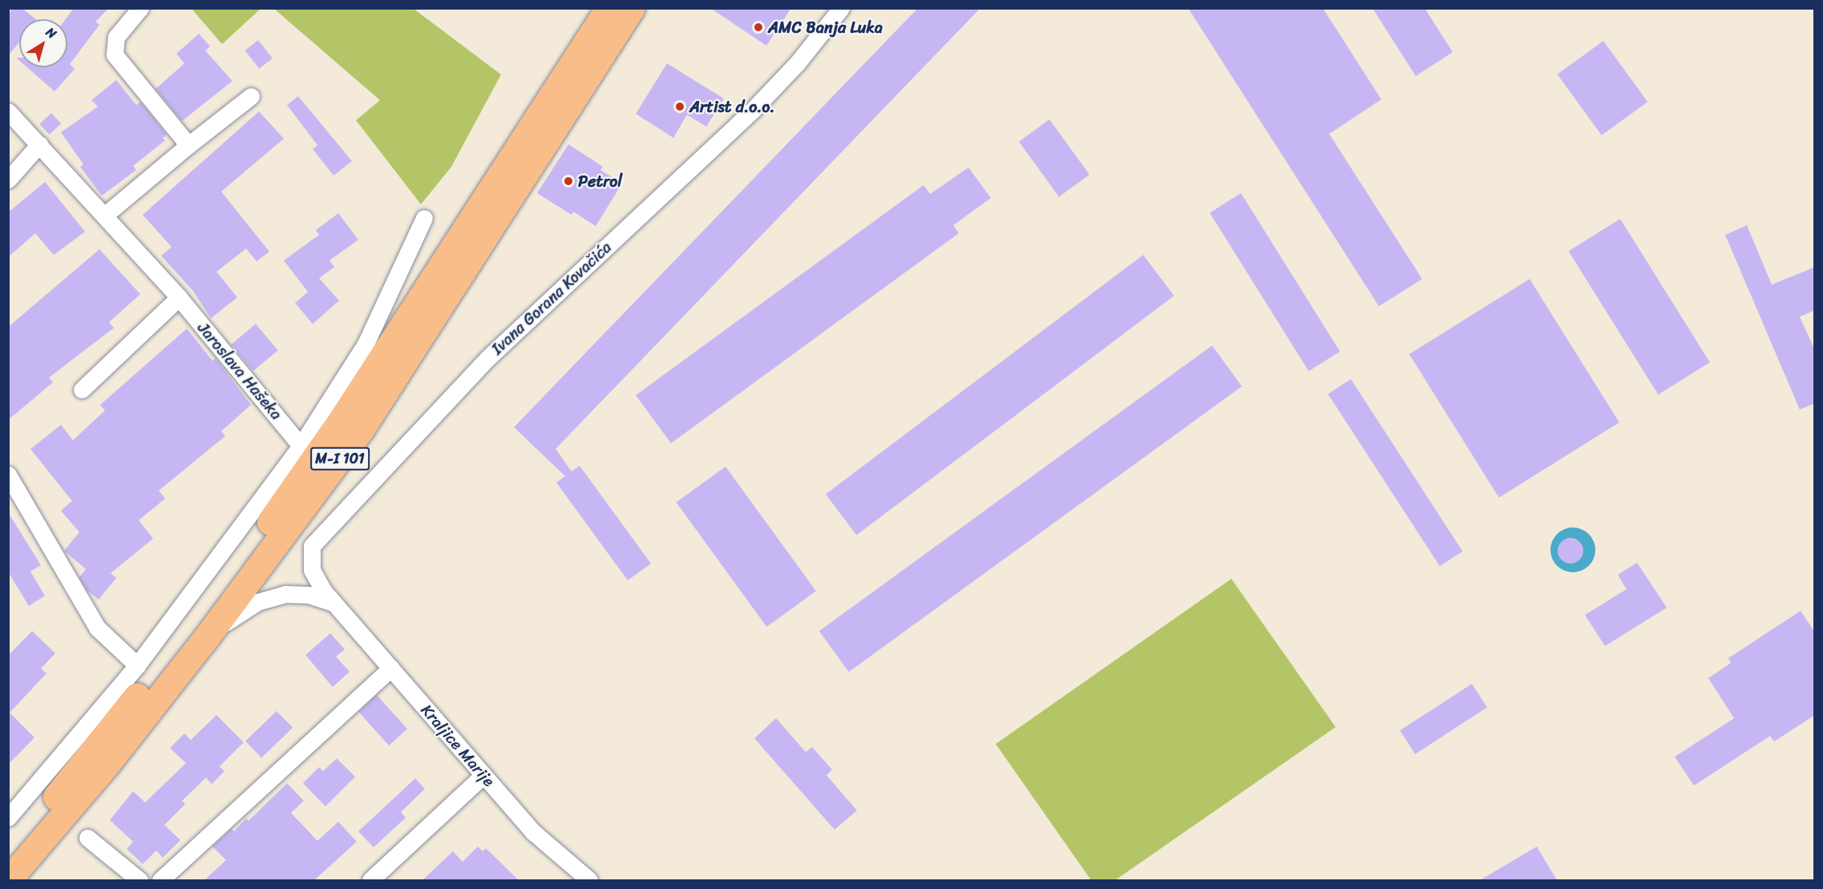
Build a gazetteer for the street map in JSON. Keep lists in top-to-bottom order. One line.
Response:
{"streets":{"main road":["M-I 101"],"street":["Ivana Gorana Kovačića","Jaroslava Hašeka","Kraljice Marije"]},"crossings":[["Ivana Gorana Kovačića","Kraljice Marije"]],"places":["AMC Banja Luka","Artist d.o.o.","Petrol"],"north":"top right"}
